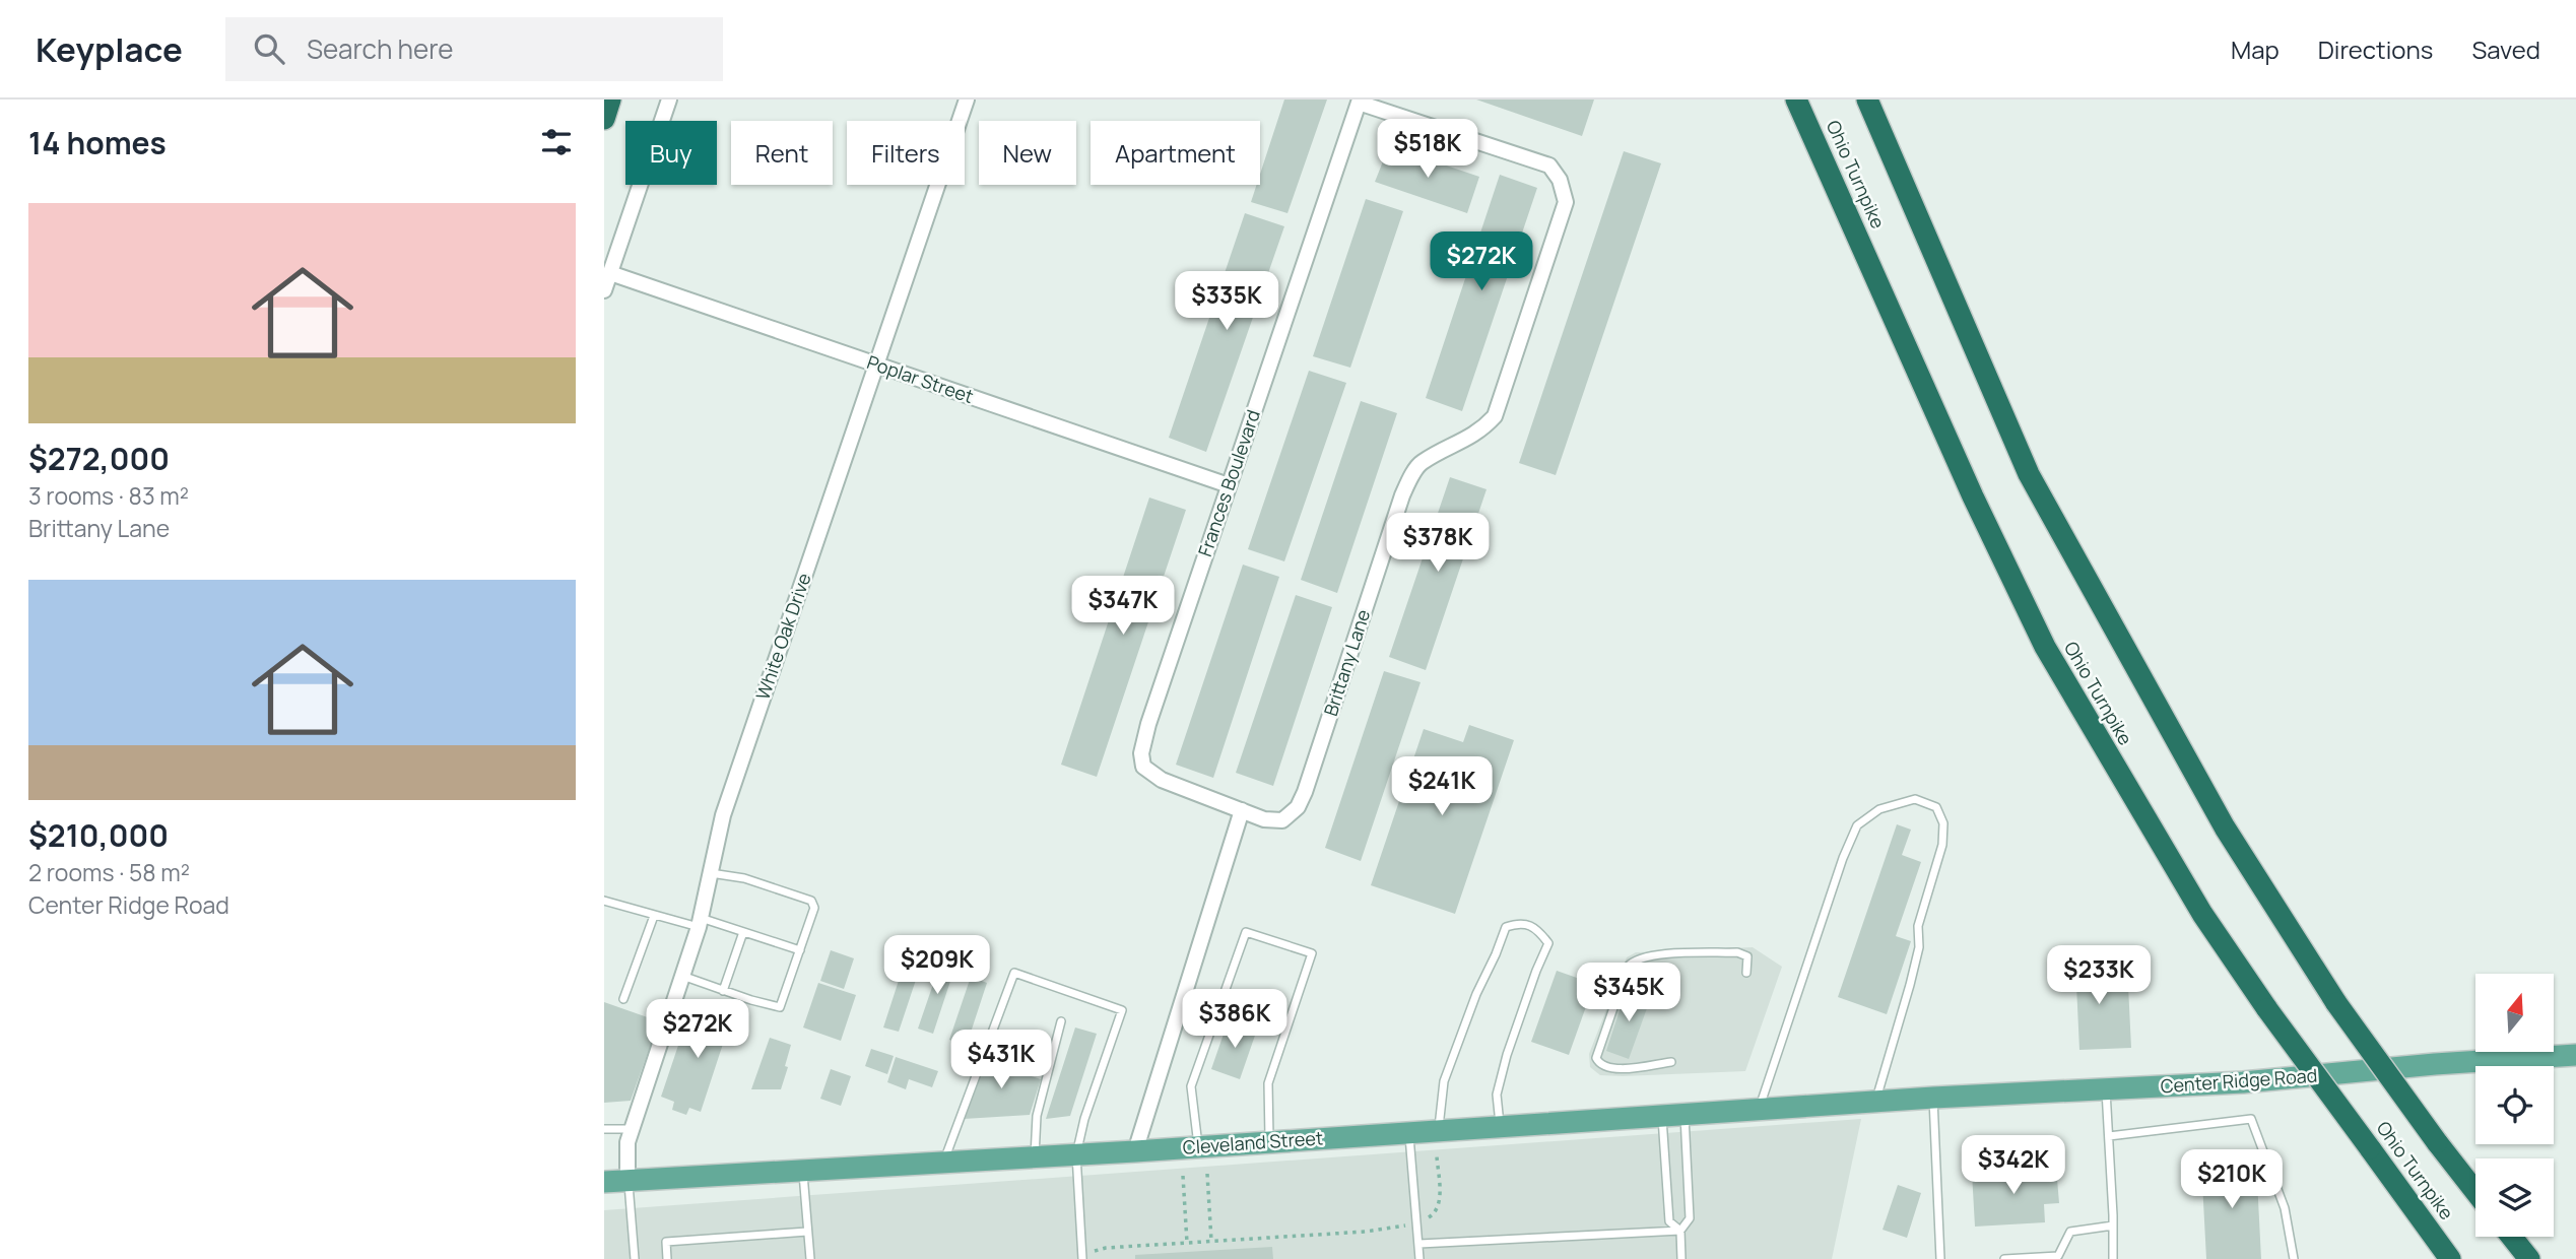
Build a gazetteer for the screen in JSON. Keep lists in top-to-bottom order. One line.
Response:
{"streets":{"highway":["Ohio Turnpike"],"main road":["Center Ridge Road","Cleveland Street"],"street":["Poplar Street","Frances Boulevard","White Oak Drive","Brittany Lane"]},"crossings":[["Poplar Street","Frances Boulevard"],["Poplar Street","White Oak Drive"],["Frances Boulevard","Brittany Lane"],["White Oak Drive","Cleveland Street"],["Center Ridge Road","Cleveland Street"]],"north":"top","page":{"header":"Keyplace","search":"Search here","nav":["Map","Directions","Saved"],"heading":"14 homes","price":["$518K","$272K","$335K","$378K","$347K","$241K","$209K","$233K","$345K","$386K","$272K","$431K","$342K","$210K"],"chip":["Buy","Rent","Filters","New","Apartment"],"list":[{"name":"$272,000","note":"3 rooms · 83 m² · Brittany Lane"},{"name":"$210,000","note":"2 rooms · 58 m² · Center Ridge Road"}]}}
